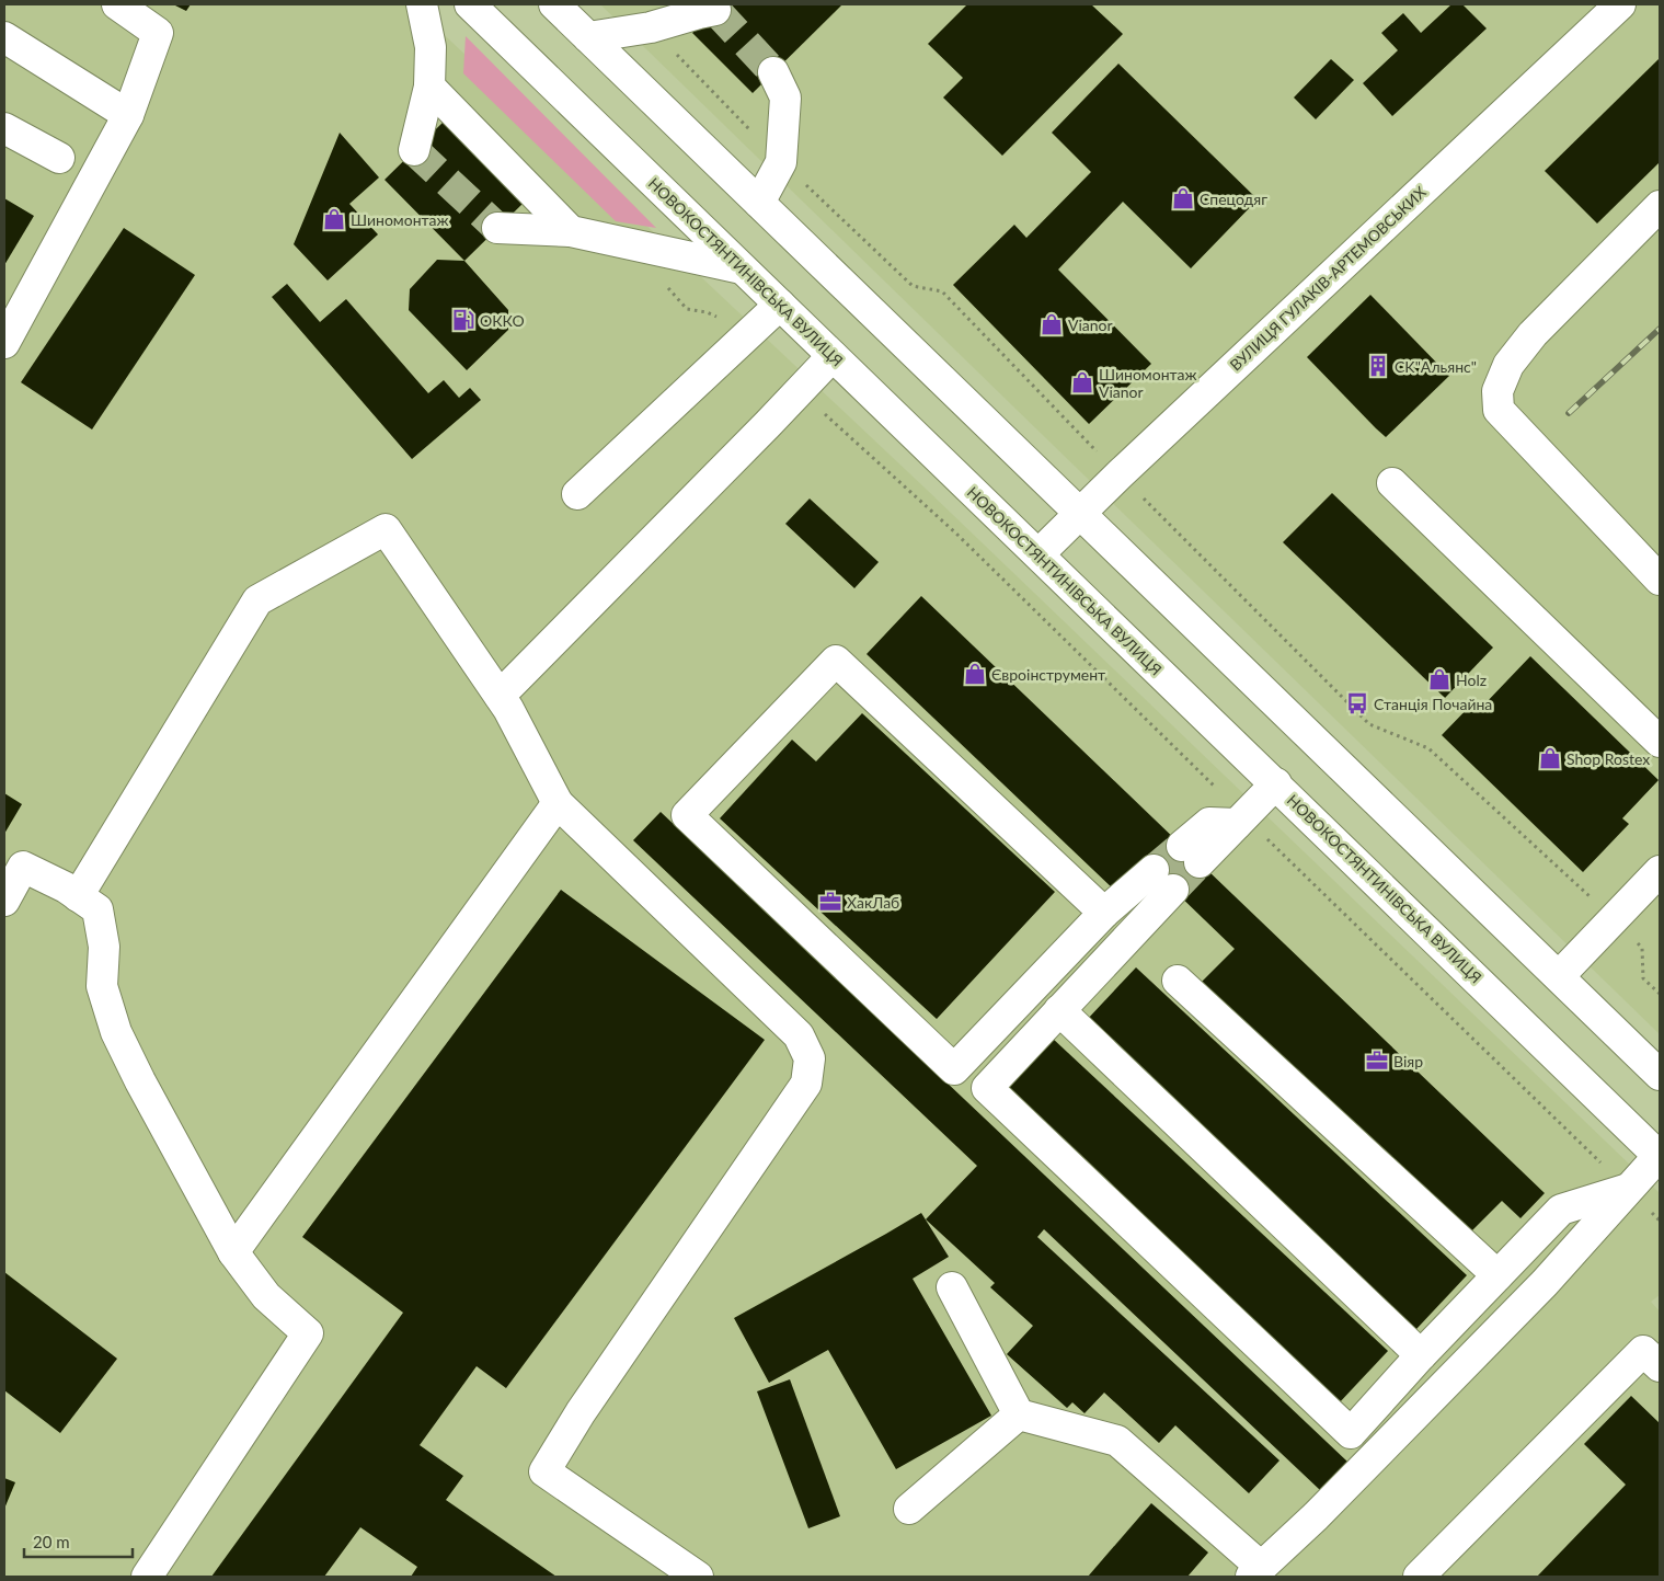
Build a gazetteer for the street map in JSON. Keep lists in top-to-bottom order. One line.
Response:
{"streets":{"main road":["НОВОКОСТЯНТИНІВСЬКА ВУЛИЦЯ","ВУЛИЦЯ ГУЛАКІВ-АРТЕМОВСЬКИХ"]},"crossings":[["НОВОКОСТЯНТИНІВСЬКА ВУЛИЦЯ","ВУЛИЦЯ ГУЛАКІВ-АРТЕМОВСЬКИХ"]],"places":{"shop":["Спецодяг","Шиномонтаж","Vianor","Шиномонтаж Vianor","Євроiнструмент","Holz","Shop Rostex"],"fuel station":["ОККО"],"building":["CK\"Альянс\""],"bus stop":["Станція Почайна"],"office":["ХакЛаб","Віяр"]},"scale_bar":"20 m"}
